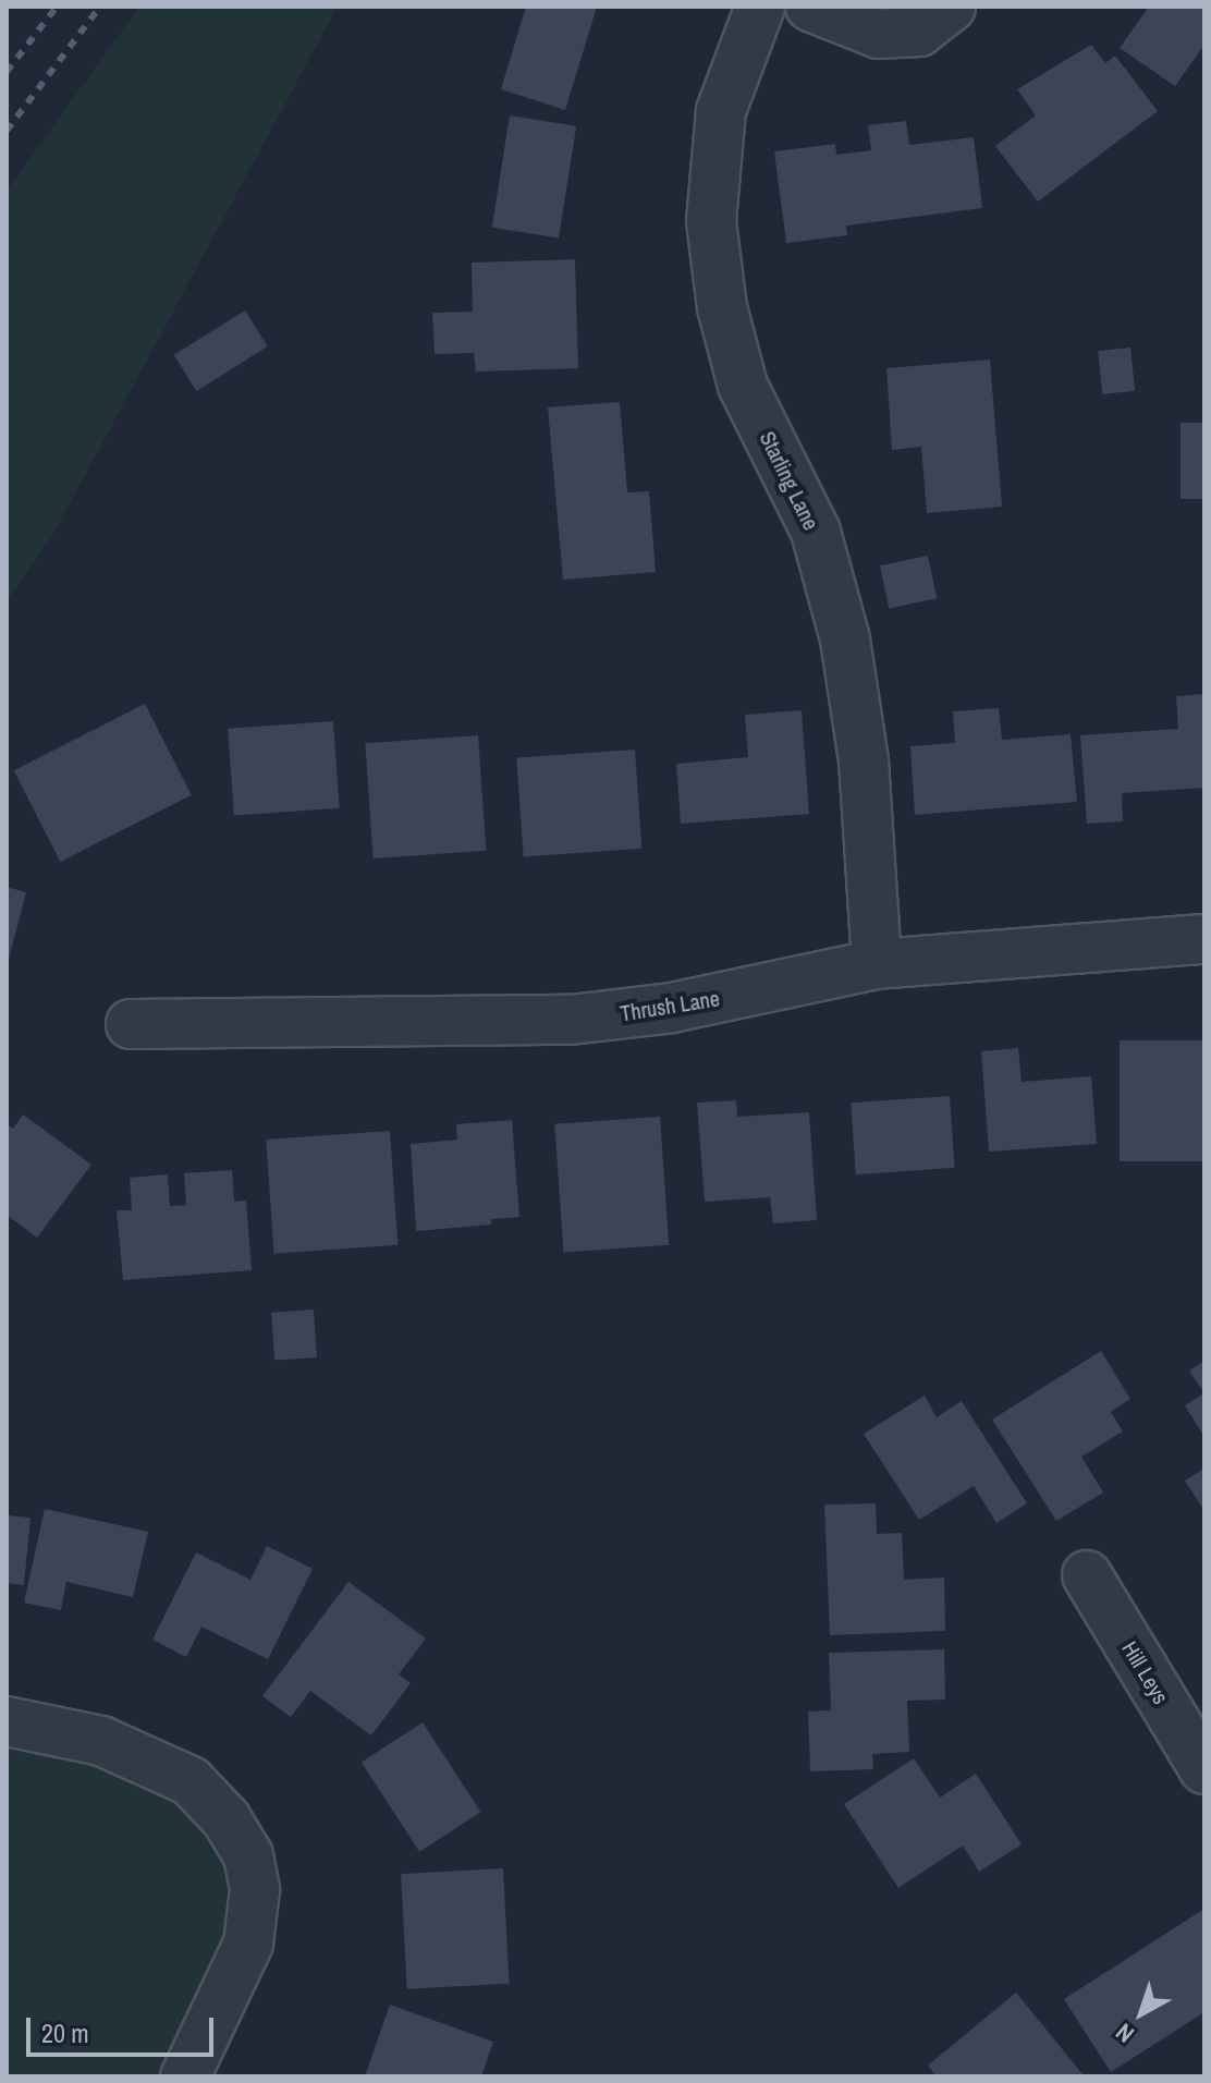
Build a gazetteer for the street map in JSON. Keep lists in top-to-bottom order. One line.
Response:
{"streets":{"street":["Starling Lane","Thrush Lane","Hill Leys"]},"crossings":[["Starling Lane","Thrush Lane"]],"scale_bar":"20 m","north":"bottom left"}
